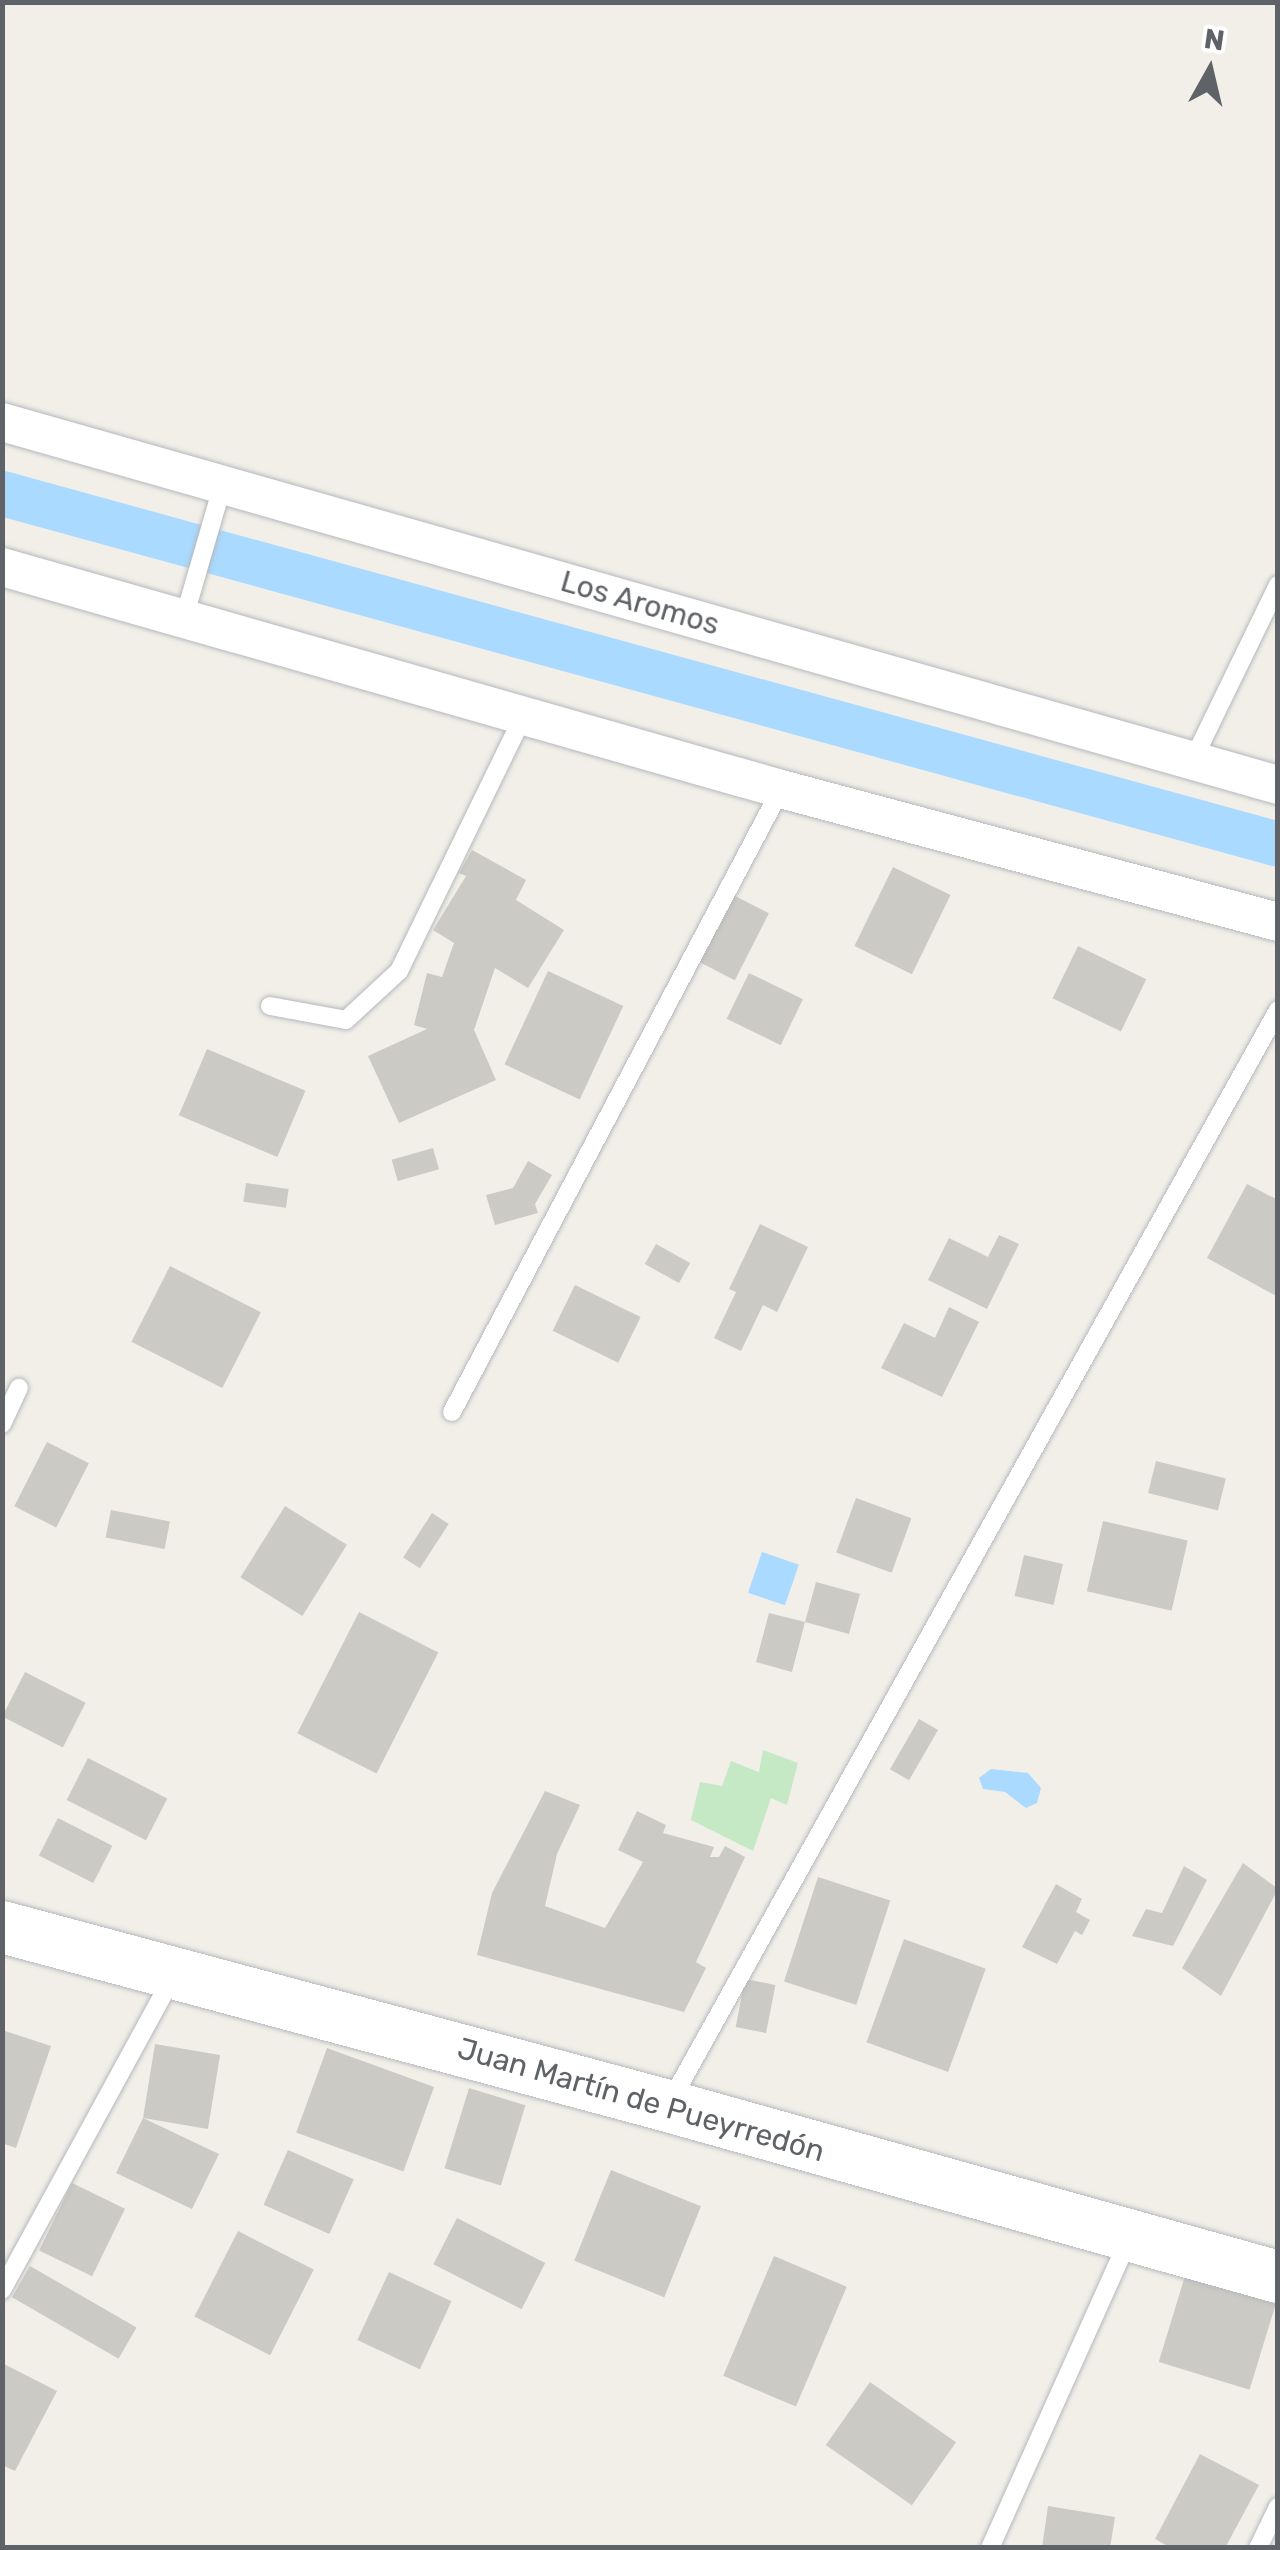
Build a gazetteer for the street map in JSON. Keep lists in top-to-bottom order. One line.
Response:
{"streets":{"main road":["Juan Martín de Pueyrredón"],"street":["Los Aromos"]},"north":"top"}
